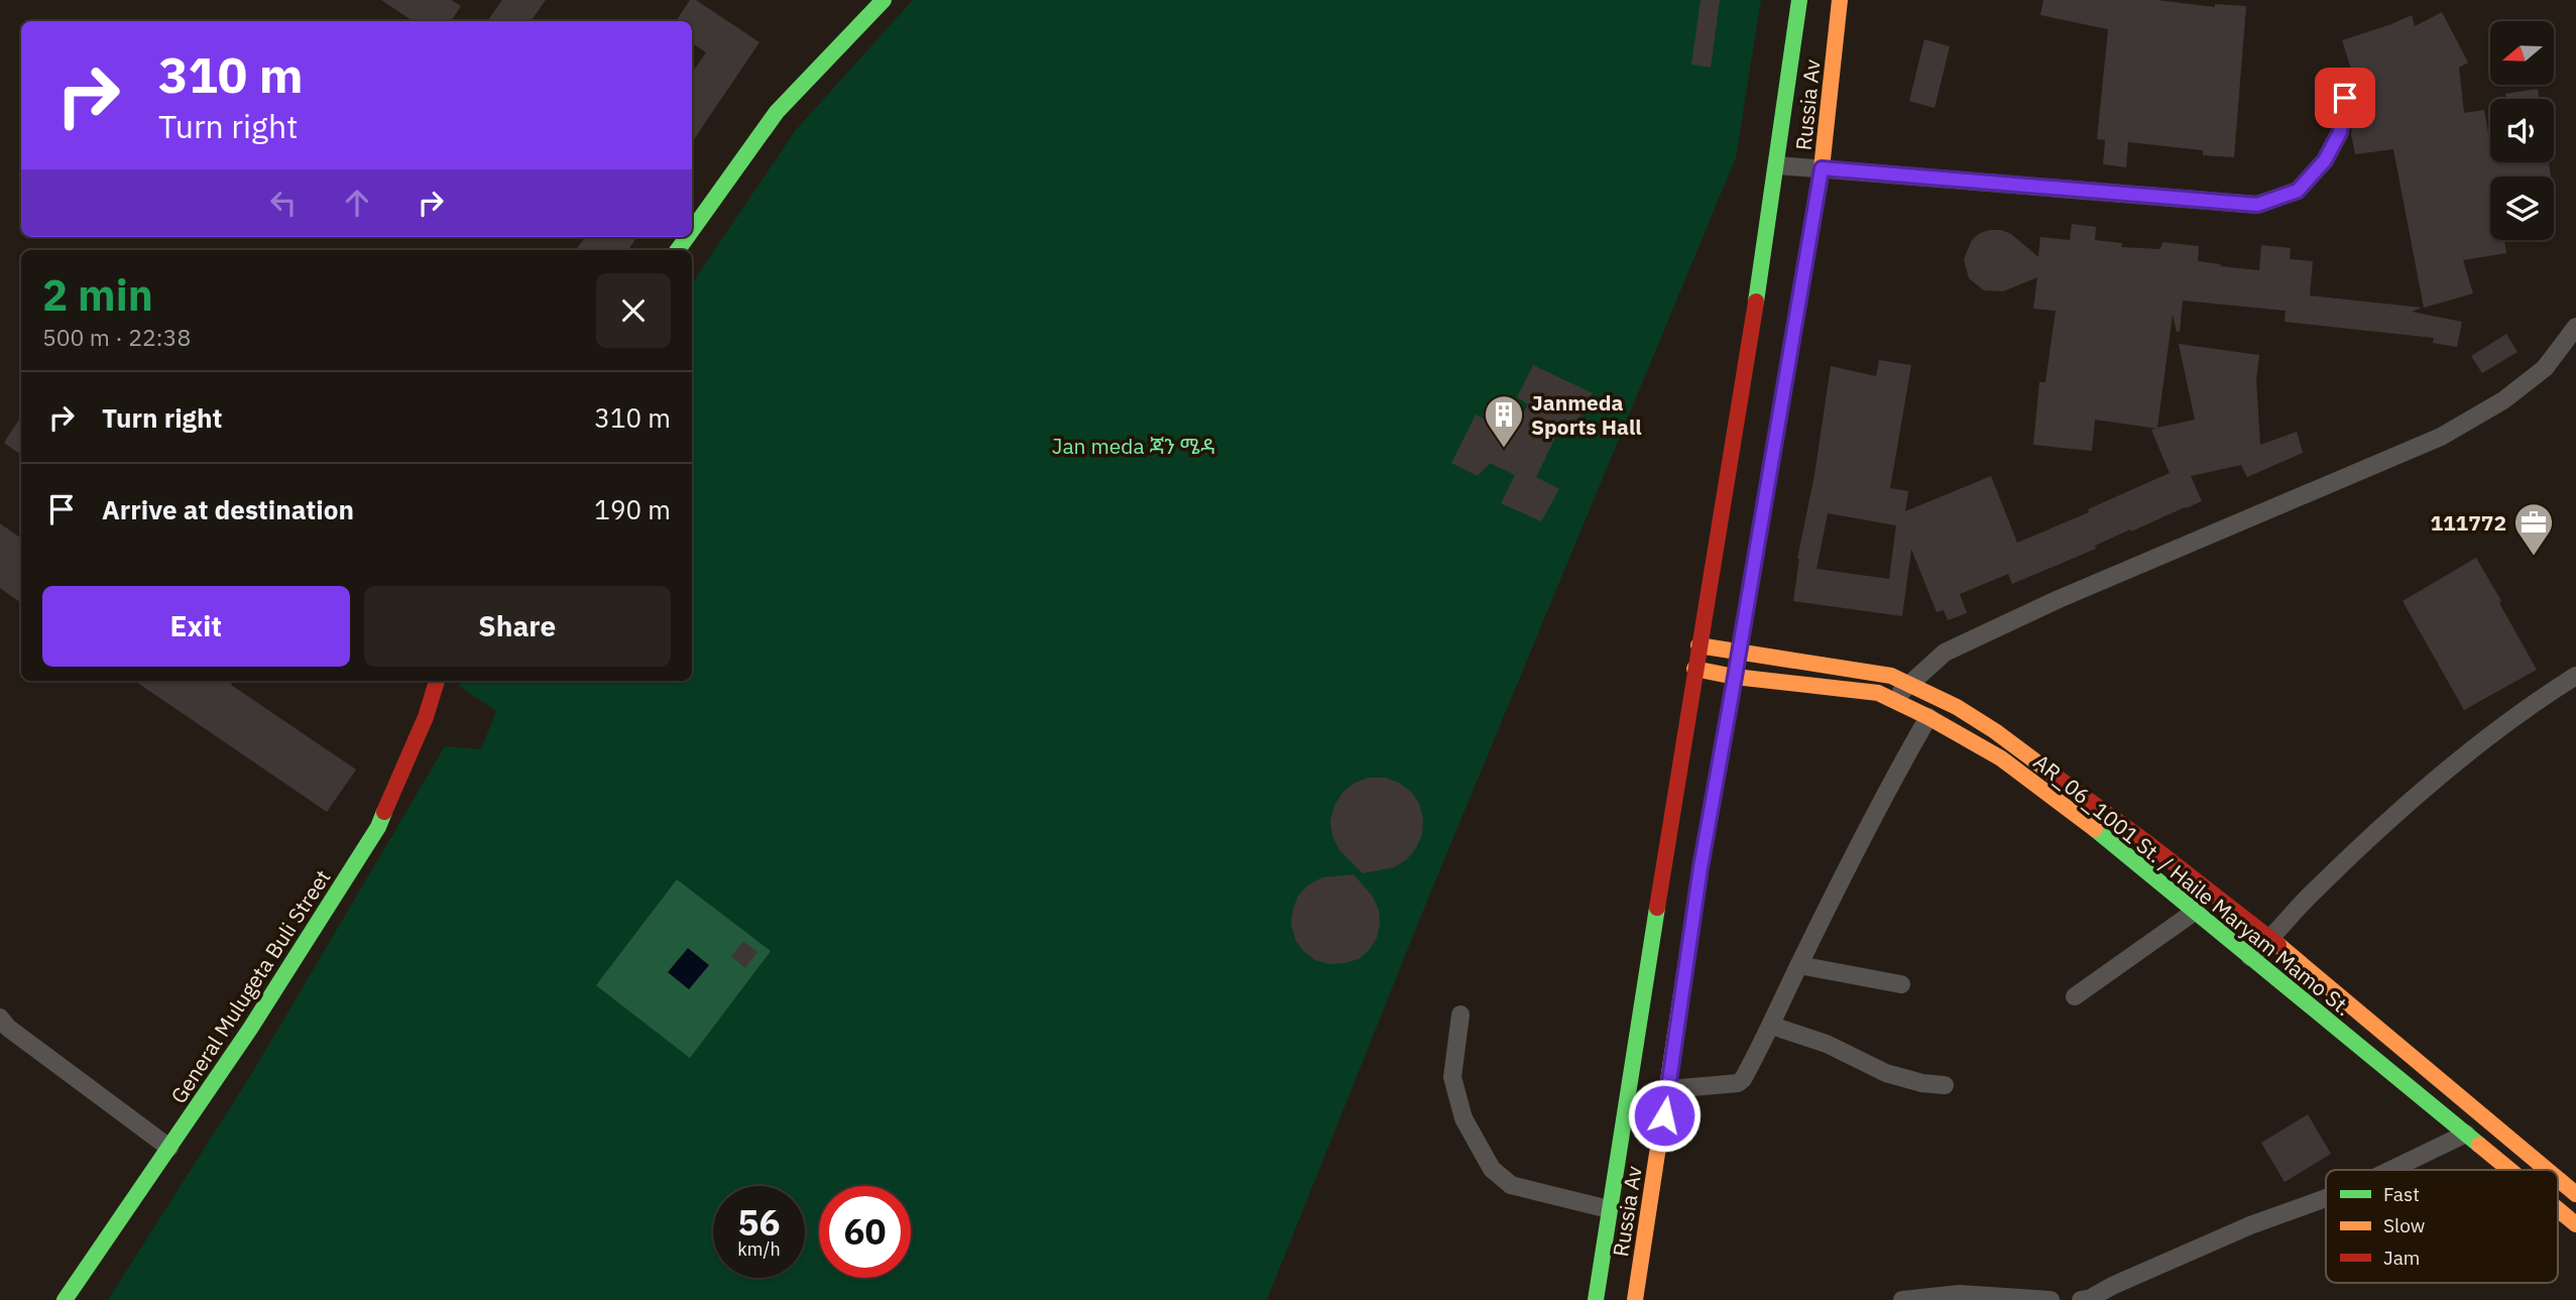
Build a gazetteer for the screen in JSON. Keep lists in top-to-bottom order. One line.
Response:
{"streets":{"main road":["Russia Av","AR_06_1001 St. / Haile Maryam Mamo St.","General Mulugeta Buli Street"]},"crossings":[["Russia Av","AR_06_1001 St. / Haile Maryam Mamo St."]],"parks":["Jan meda ጃን ሜዳ"],"places":{"building":["Janmeda Sports Hall"],"office":["111772"]},"legend":["Fast","Slow","Jam"],"north":"left","page":{"turn":["310 m","Turn right"],"heading":["2 min","500 m · 22:38"],"list":[{"name":"Turn right","value":"310 m"},{"name":"Arrive at destination","value":"190 m"}],"buttons":["Exit","Share"],"speed":"56 km/h","limit":"60"}}
